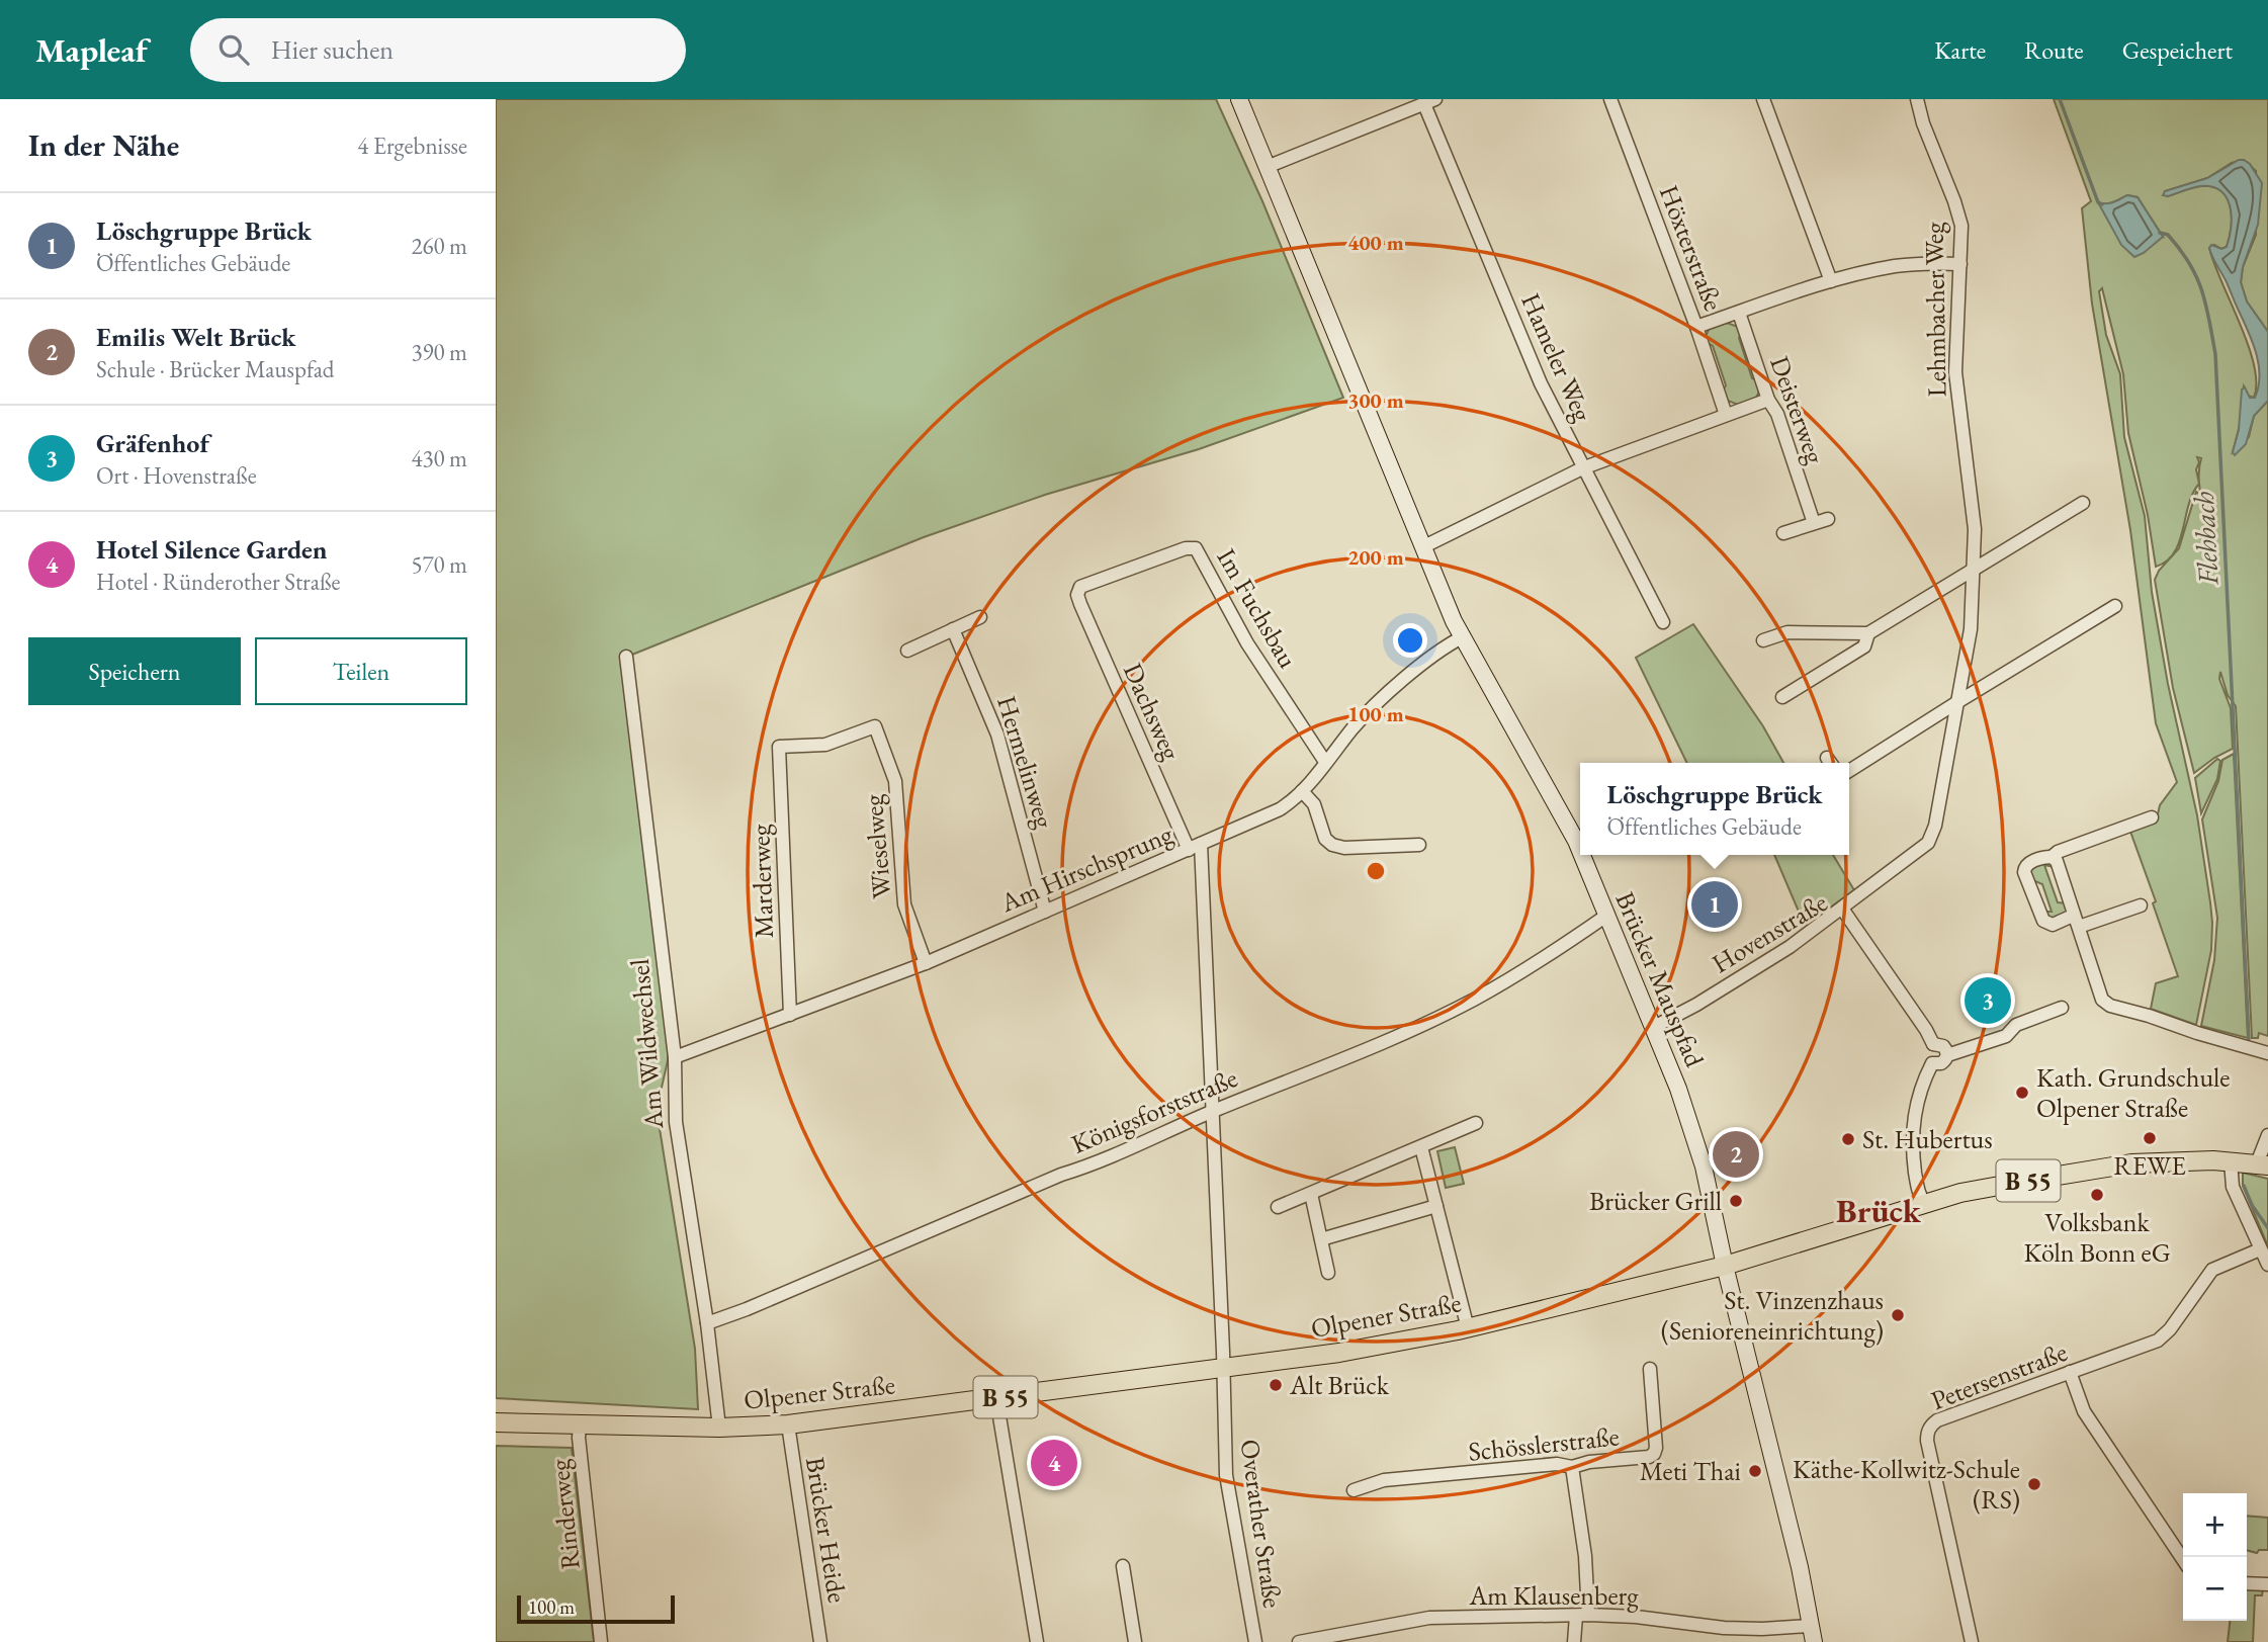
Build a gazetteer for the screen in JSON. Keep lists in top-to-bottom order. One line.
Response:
{"streets":{"main road":["Brücker Mauspfad","B 55","Olpener Straße"],"street":["Höxterstraße","Lehmbacher Weg","Hameler Weg","Deisterweg","Im Fuchsbau","Dachsweg","Hermelinweg","Wieselweg","Am Hirschsprung","Marderweg","Hovenstraße","Am Wildwechsel","Königsforststraße","Petersenstraße","Schösslerstraße","Rinderweg","Overather Straße","Brücker Heide","Am Klausenberg"]},"crossings":[["Lehmbacher Weg","Hovenstraße"],["Im Fuchsbau","Dachsweg"],["Im Fuchsbau","Am Hirschsprung"],["Dachsweg","Am Hirschsprung"],["Dachsweg","Overather Straße"],["Hermelinweg","Am Hirschsprung"],["Wieselweg","Am Hirschsprung"],["Wieselweg","Marderweg"],["Am Hirschsprung","Marderweg"],["Am Hirschsprung","Brücker Mauspfad"],["Am Hirschsprung","Am Wildwechsel"],["Am Hirschsprung","Overather Straße"],["Hovenstraße","Brücker Mauspfad"],["Brücker Mauspfad","Königsforststraße"],["Brücker Mauspfad","Olpener Straße"],["Brücker Mauspfad","Am Klausenberg"],["Am Wildwechsel","Königsforststraße"],["Am Wildwechsel","Olpener Straße"],["Königsforststraße","Overather Straße"],["Olpener Straße","Rinderweg"],["Olpener Straße","Overather Straße"],["Olpener Straße","Brücker Heide"]],"districts":["Brück"],"water":["Flehbach"],"places":["Kath. Grundschule Olpener Straße","REWE","St. Hubertus","Volksbank Köln Bonn eG","Brücker Grill","St. Vinzenzhaus (Senioreneinrichtung)","Alt Brück","Meti Thai","Käthe-Kollwitz-Schule (RS)"],"scale_bar":"100 m","page":{"header":"Mapleaf","search":"Hier suchen","nav":["Karte","Route","Gespeichert"],"heading":["In der Nähe","4 Ergebnisse"],"list":[{"mark":"1","name":"Löschgruppe Brück","note":"Öffentliches Gebäude","value":"260 m"},{"mark":"2","name":"Emilis Welt Brück","note":"Schule · Brücker Mauspfad","value":"390 m"},{"mark":"3","name":"Gräfenhof","note":"Ort · Hovenstraße","value":"430 m"},{"mark":"4","name":"Hotel Silence Garden","note":"Hotel · Ründerother Straße","value":"570 m"}],"buttons":["Speichern","Teilen"],"popup":["Löschgruppe Brück","Öffentliches Gebäude"],"pins":["1","3","2","4"],"map_buttons":["+","−"],"scale":"100 m"},"rings":["400 m","300 m","200 m","100 m"]}
